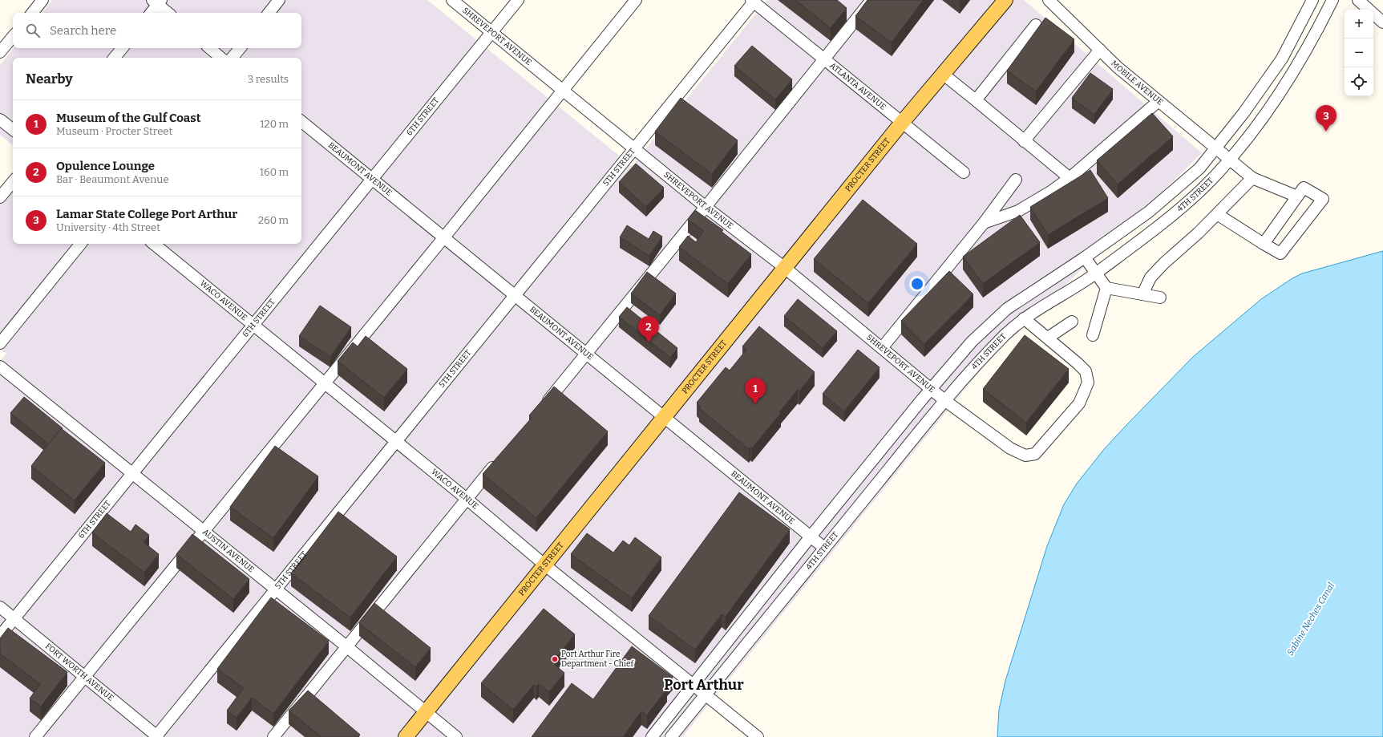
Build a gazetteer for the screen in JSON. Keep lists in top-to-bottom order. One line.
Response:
{"streets":{"main road":["PROCTER STREET"],"street":["SHREVEPORT AVENUE","MOBILE AVENUE","ATLANTA AVENUE","6TH STREET","5TH STREET","BEAUMONT AVENUE","4TH STREET","WACO AVENUE","AUSTIN AVENUE","FORT WORTH AVENUE"]},"crossings":[["SHREVEPORT AVENUE","6TH STREET"],["SHREVEPORT AVENUE","PROCTER STREET"],["SHREVEPORT AVENUE","5TH STREET"],["SHREVEPORT AVENUE","4TH STREET"],["MOBILE AVENUE","4TH STREET"],["ATLANTA AVENUE","PROCTER STREET"],["ATLANTA AVENUE","5TH STREET"],["6TH STREET","BEAUMONT AVENUE"],["6TH STREET","WACO AVENUE"],["6TH STREET","AUSTIN AVENUE"],["6TH STREET","FORT WORTH AVENUE"],["PROCTER STREET","BEAUMONT AVENUE"],["PROCTER STREET","WACO AVENUE"],["PROCTER STREET","AUSTIN AVENUE"],["5TH STREET","BEAUMONT AVENUE"],["5TH STREET","WACO AVENUE"],["5TH STREET","AUSTIN AVENUE"],["5TH STREET","FORT WORTH AVENUE"],["BEAUMONT AVENUE","4TH STREET"],["4TH STREET","WACO AVENUE"]],"districts":["Port Arthur"],"water":["Sabine Neches Canal"],"places":["Port Arthur Fire Department - Chief"],"page":{"map_buttons":["+","−"],"search":"Search here","heading":["Nearby","3 results"],"list":[{"mark":"1","name":"Museum of the Gulf Coast","note":"Museum · Procter Street","value":"120 m"},{"mark":"2","name":"Opulence Lounge","note":"Bar · Beaumont Avenue","value":"160 m"},{"mark":"3","name":"Lamar State College Port Arthur","note":"University · 4th Street","value":"260 m"}],"pins":["3","2","1"]}}
